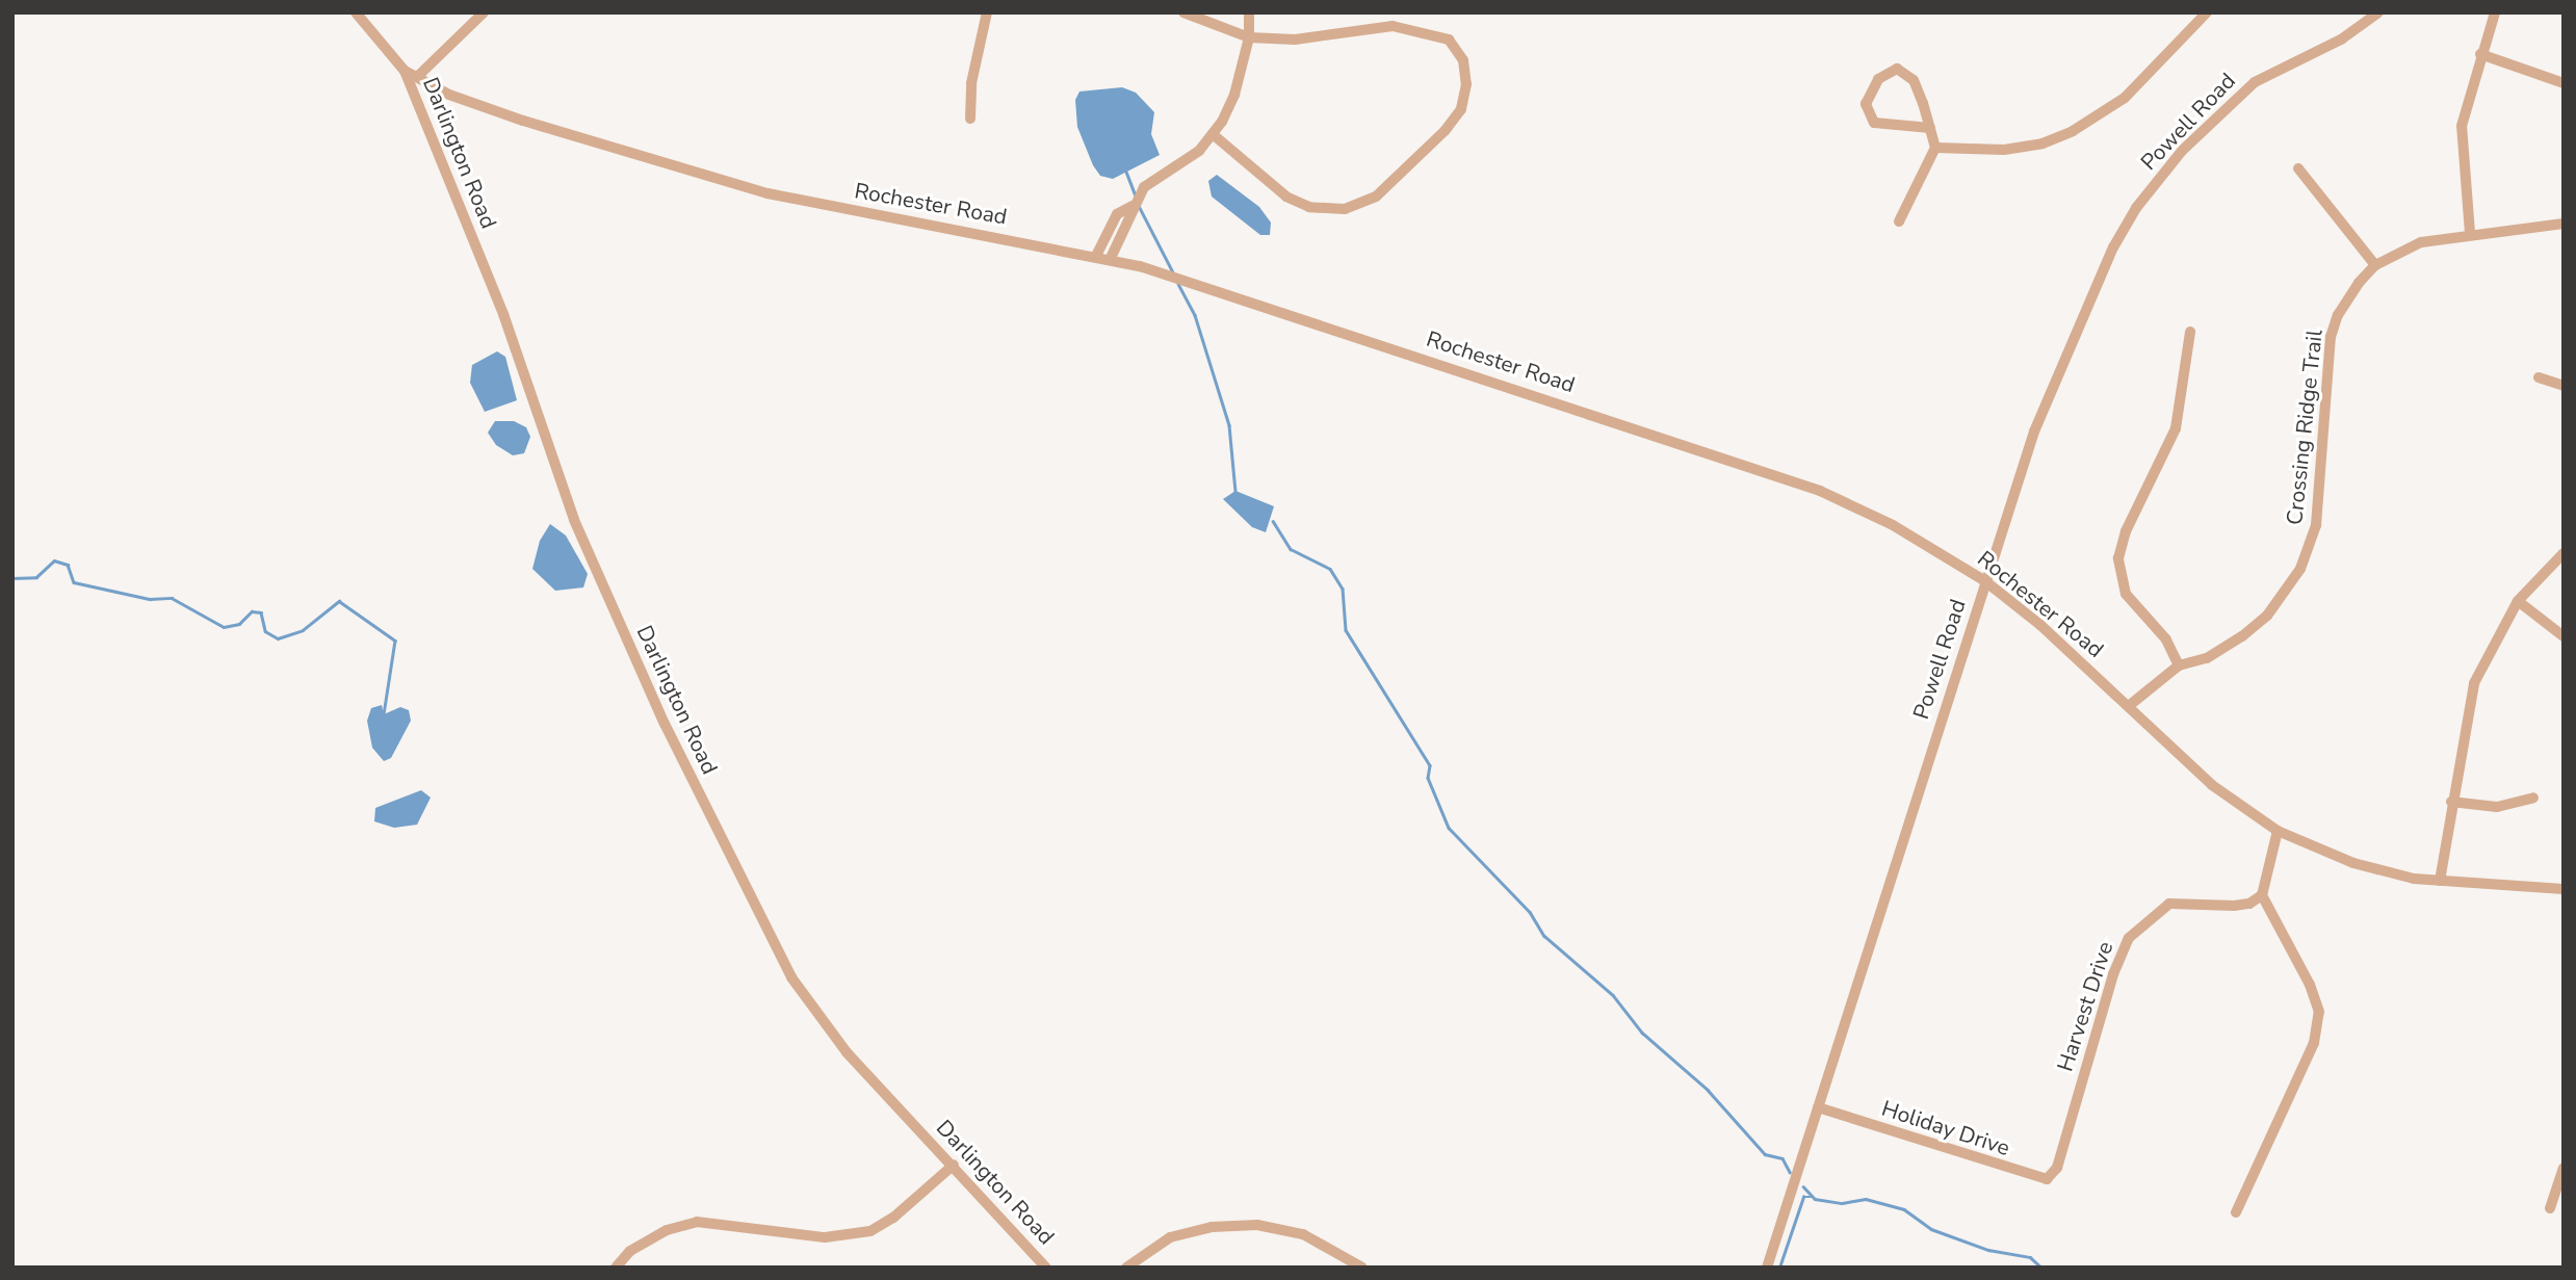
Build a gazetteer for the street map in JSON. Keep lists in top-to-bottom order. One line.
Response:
{"streets":{"street":["Powell Road","Darlington Road","Rochester Road","Crossing Ridge Trail","Harvest Drive","Holiday Drive"]},"crossings":[["Powell Road","Rochester Road"],["Powell Road","Holiday Drive"],["Darlington Road","Rochester Road"],["Rochester Road","Crossing Ridge Trail"],["Harvest Drive","Holiday Drive"]]}
